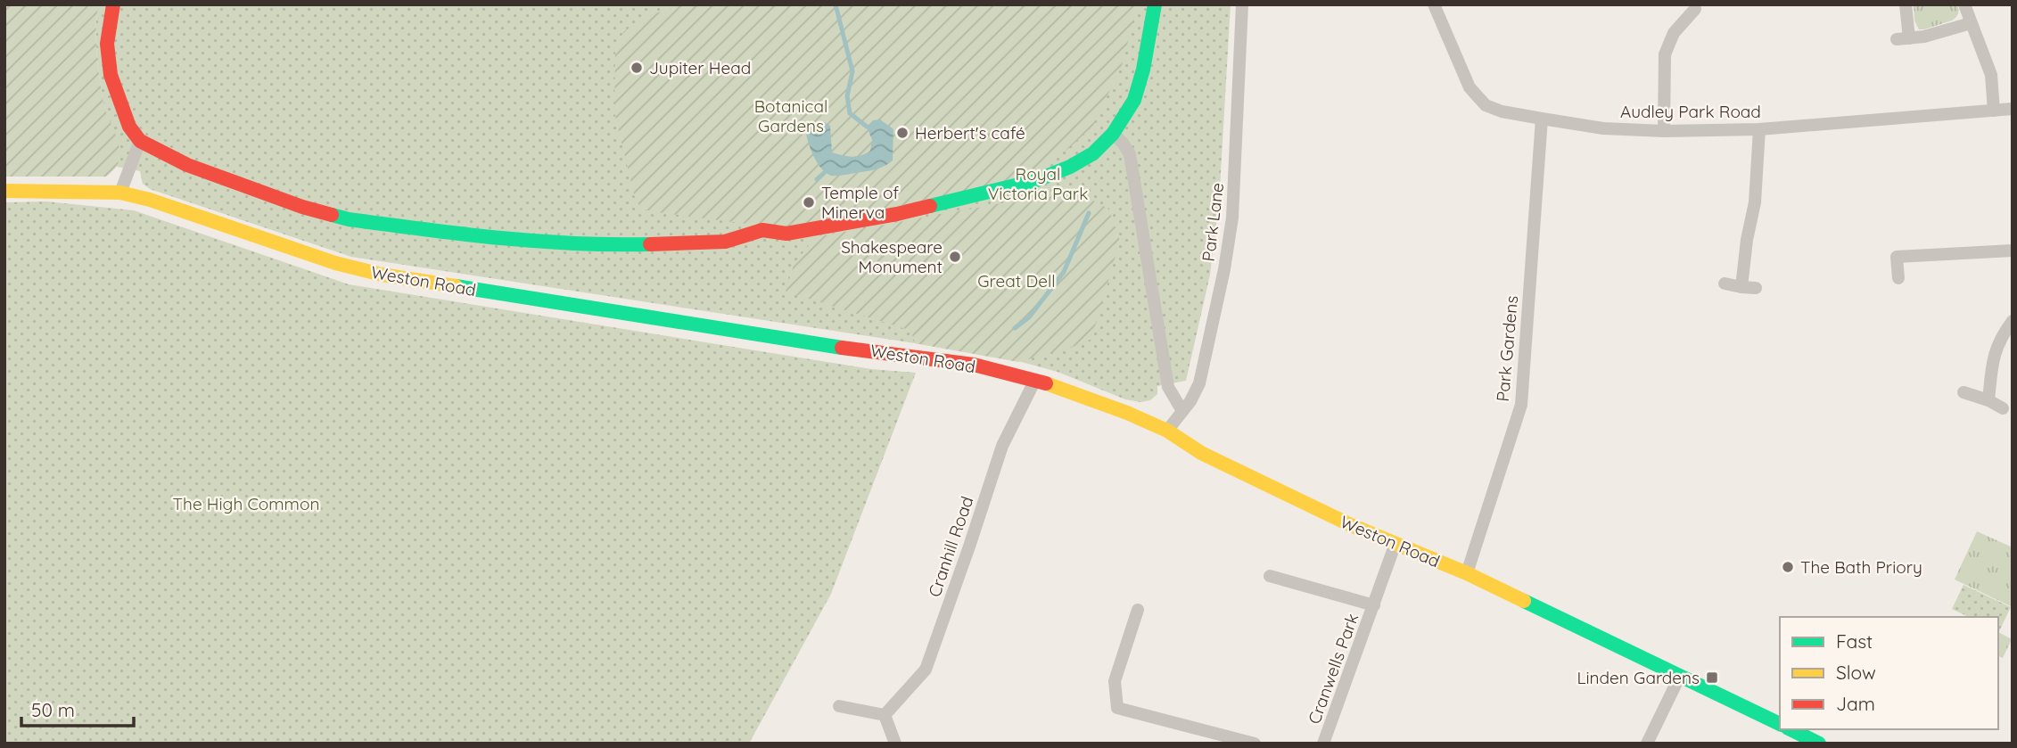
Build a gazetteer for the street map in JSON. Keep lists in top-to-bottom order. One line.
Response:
{"streets":{"street":["Audley Park Road","Park Lane","Weston Road","Park Gardens","Cranhill Road","Cranwells Park"]},"crossings":[["Audley Park Road","Park Gardens"],["Park Lane","Weston Road"],["Weston Road","Park Gardens"],["Weston Road","Cranhill Road"],["Weston Road","Cranwells Park"]],"parks":["Botanical Gardens","Royal Victoria Park","Great Dell","The High Common"],"places":{"other":["Jupiter Head","Herbert's café","Temple of Minerva","Shakespeare Monument","The Bath Priory"],"transit":["Linden Gardens"]},"legend":["Fast","Slow","Jam"],"scale_bar":"50 m"}
